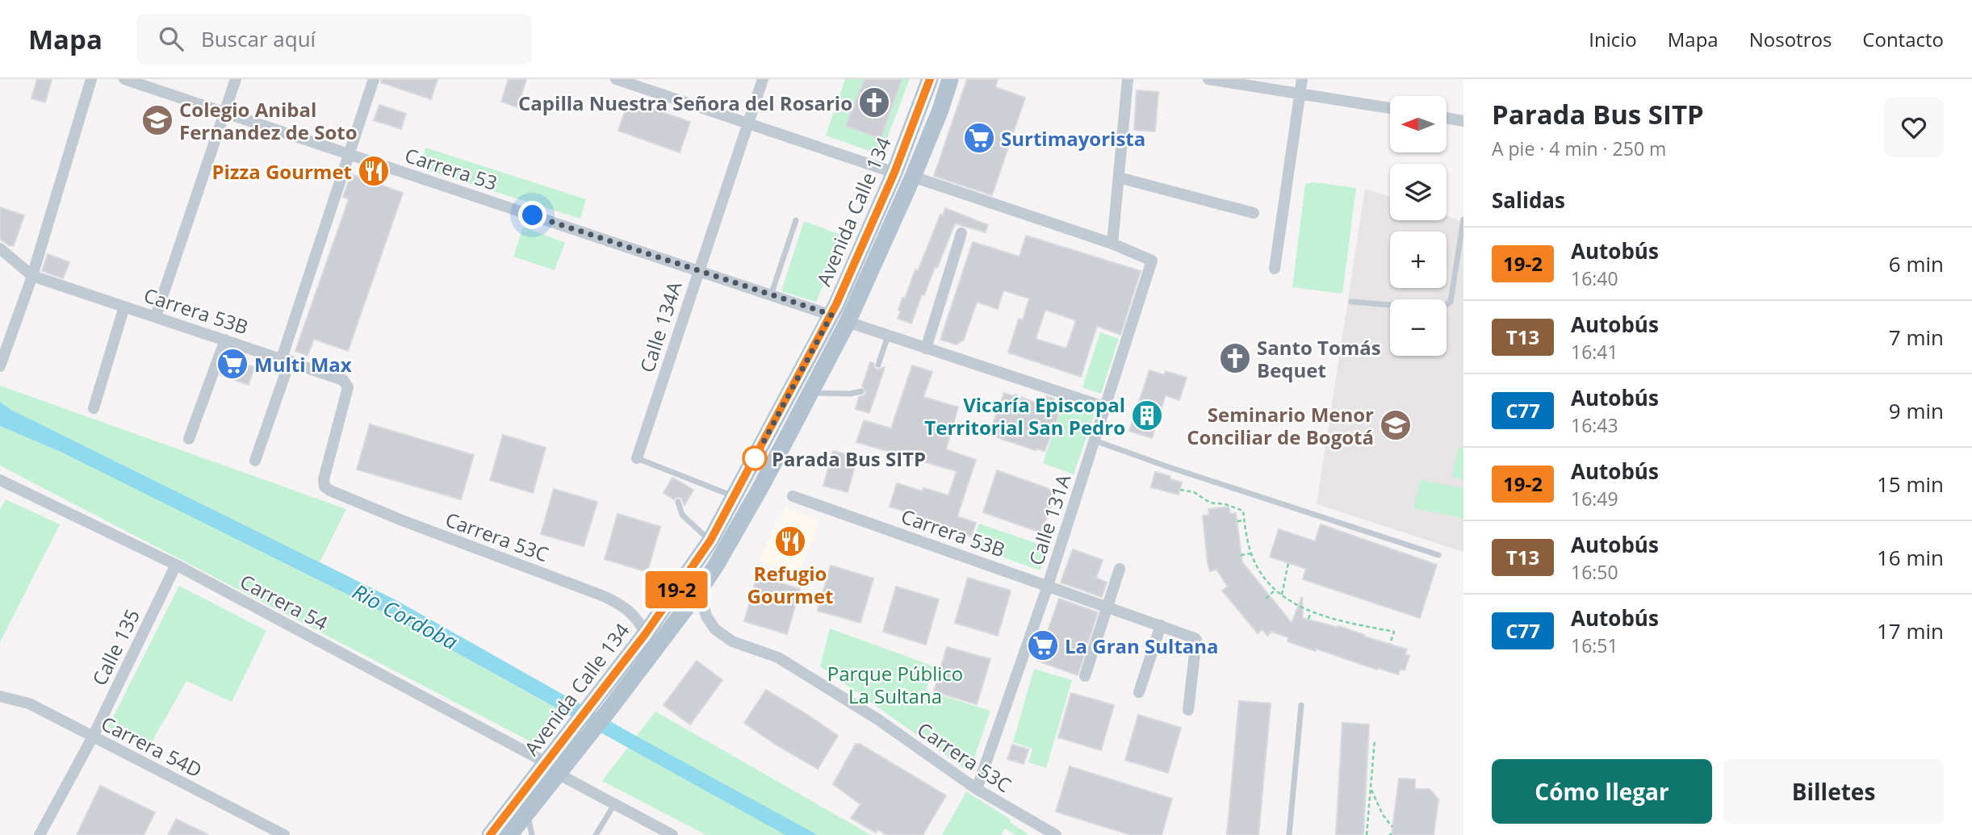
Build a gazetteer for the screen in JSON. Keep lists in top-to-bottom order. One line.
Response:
{"streets":{"main road":["Avenida Calle 134"],"street":["Carrera 53","Carrera 53B","Calle 134A","Calle 131A","Carrera 53C","Carrera 54","Calle 135","Carrera 54D"]},"crossings":[["Carrera 53","Avenida Calle 134"],["Carrera 53","Calle 134A"],["Avenida Calle 134","Carrera 53C"],["Avenida Calle 134","Carrera 54"],["Carrera 53B","Calle 131A"],["Carrera 53B","Carrera 53C"],["Calle 131A","Carrera 53C"],["Carrera 54","Calle 135"],["Calle 135","Carrera 54D"]],"water":["Rio Cordoba"],"parks":["Parque Público La Sultana"],"places":{"church":["Capilla Nuestra Señora del Rosario","Santo Tomás Bequet"],"school or university":["Colegio Anibal Fernandez de Soto","Seminario Menor Conciliar de Bogotá"],"supermarket":["Surtimayorista","Multi Max","La Gran Sultana"],"restaurant":["Pizza Gourmet","Refugio Gourmet"],"building":["Vicaría Episcopal Territorial San Pedro"],"other":["Parada Bus SITP"]},"lines":["bus line 19-2"],"north":"left","page":{"header":"Mapa","search":"Buscar aquí","nav":["Inicio","Mapa","Nosotros","Contacto"],"on_map":"19-2","heading":[["Parada Bus SITP","A pie · 4 min · 250 m"],"Salidas"],"map_buttons":["+","−"],"list":[{"mark":"19-2","name":"Autobús","note":"16:40","value":"6 min"},{"mark":"T13","name":"Autobús","note":"16:41","value":"7 min"},{"mark":"C77","name":"Autobús","note":"16:43","value":"9 min"},{"mark":"19-2","name":"Autobús","note":"16:49","value":"15 min"},{"mark":"T13","name":"Autobús","note":"16:50","value":"16 min"},{"mark":"C77","name":"Autobús","note":"16:51","value":"17 min"}],"buttons":["Cómo llegar","Billetes"]}}
